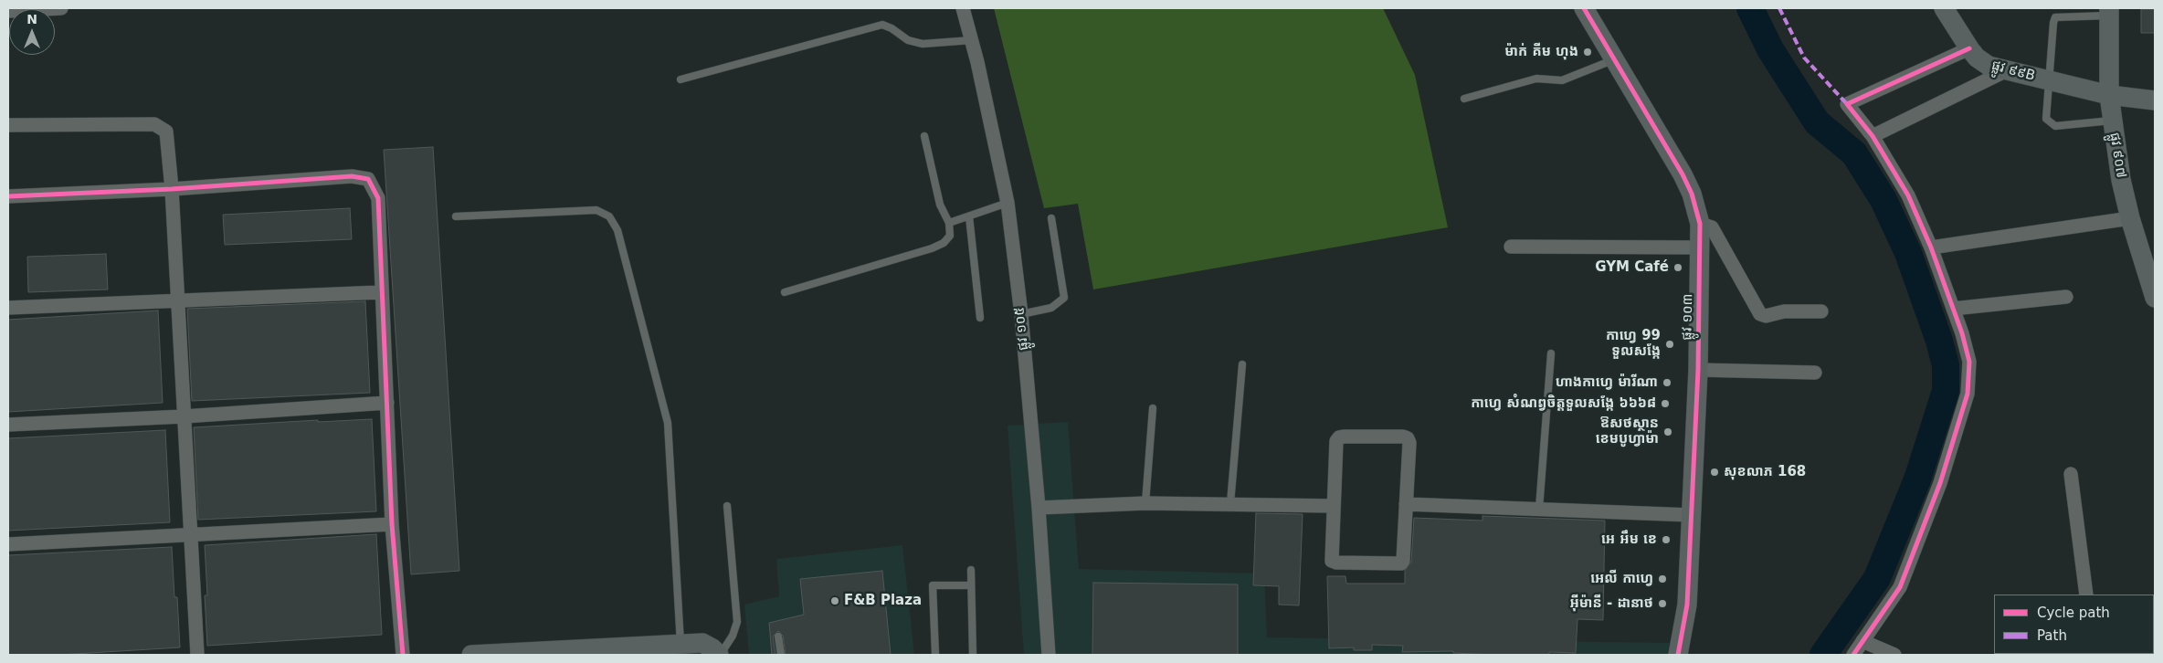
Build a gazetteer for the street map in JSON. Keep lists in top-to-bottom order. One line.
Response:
{"streets":{"street":["ផ្លូវ ៩៩B","ផ្លូវ ៩០៧","ផ្លូវ ១០៣","ផ្លូវ ១០៥"]},"crossings":[["ផ្លូវ ៩៩B","ផ្លូវ ៩០៧"]],"places":["ម៉ាក់ គីម ហុង","GYM Café","កាហ្វេ 99 ទួលសង្កែ","ហាងកាហ្វេ ម៉ារីណា","កាហ្វេ សំណព្វចិត្តទួលសង្កែ ៦៦៦៨","ឱសថស្ថាន ខេមបូហ្វាម៉ា","សុខលាភ 168","អេ អឹម ខេ","អេលី កាហ្វេ","F&B Plaza","អ៊ីម៉ានី - ដានាថ"],"legend":["Cycle path","Path"],"north":"top"}
